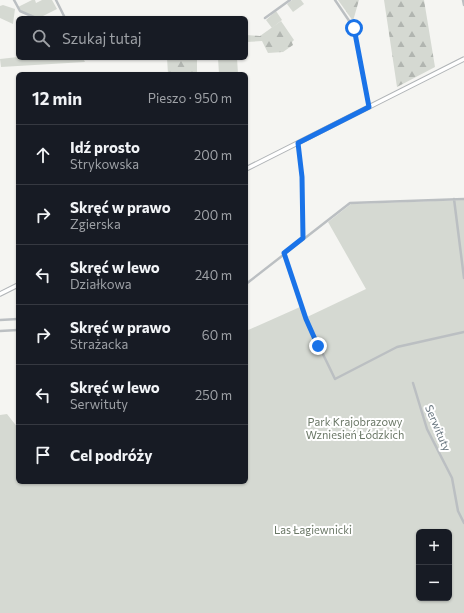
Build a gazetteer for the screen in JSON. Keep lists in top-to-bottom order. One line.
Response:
{"streets":{"street":["Serwituty"]},"parks":["Park Krajobrazowy Wzniesień Łódzkich","Las Łagiewnicki"],"page":{"search":"Szukaj tutaj","heading":["12 min","Pieszo · 950 m"],"list":[["Idź prosto","Strykowska","200 m"],["Skręć w prawo","Zgierska","200 m"],["Skręć w lewo","Działkowa","240 m"],["Skręć w prawo","Strażacka","60 m"],["Skręć w lewo","Serwituty","250 m"],"Cel podróży"],"map_buttons":["+","−"]}}
